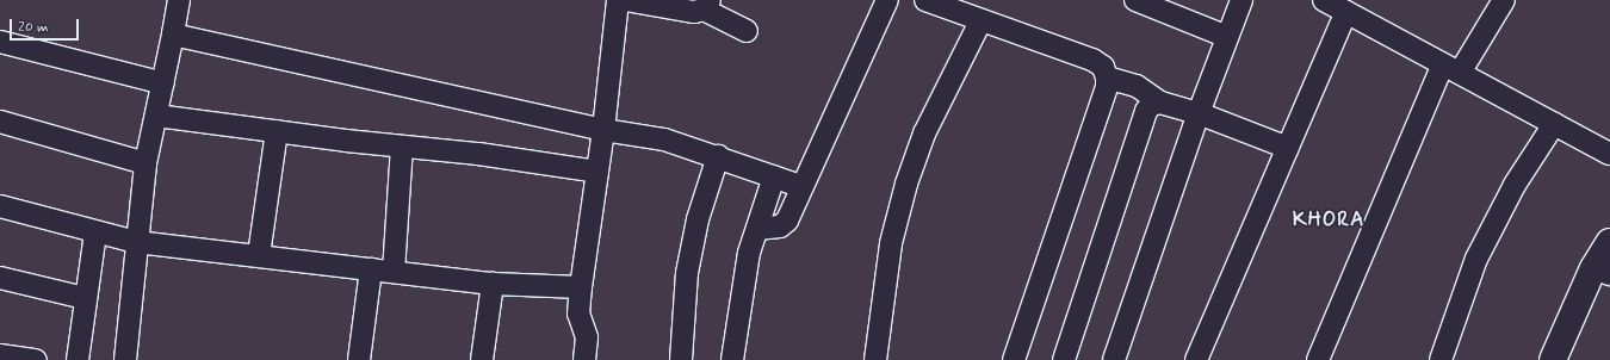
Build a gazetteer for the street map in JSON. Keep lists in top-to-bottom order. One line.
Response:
{"districts":["KHORA"],"scale_bar":"20 m"}
